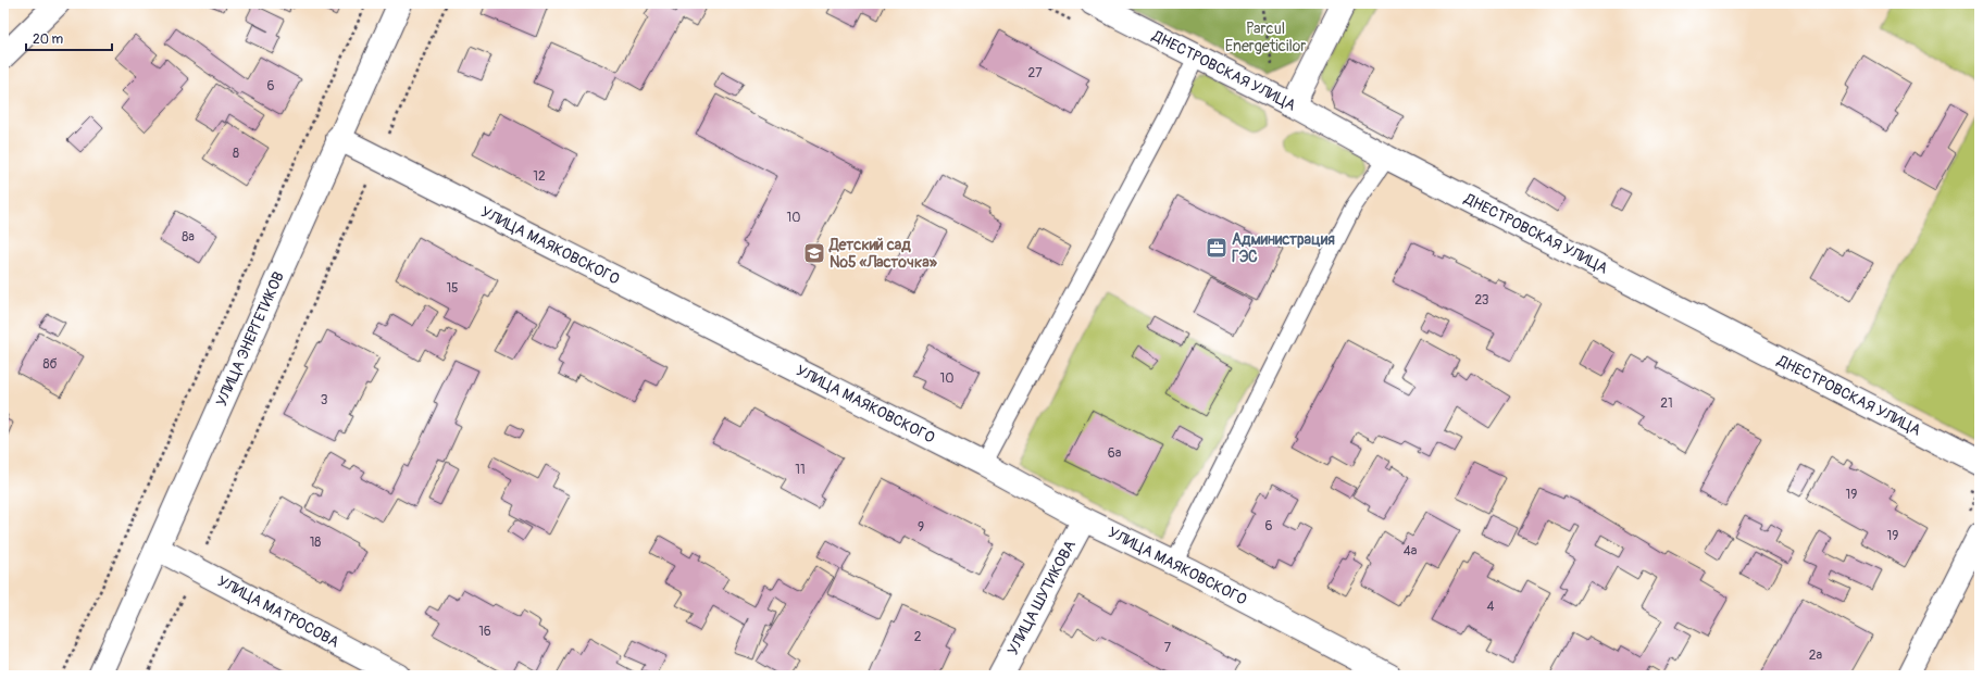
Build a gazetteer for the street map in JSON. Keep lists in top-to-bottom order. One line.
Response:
{"streets":{"street":["ДНЕСТРОВСКАЯ УЛИЦА","УЛИЦА МАЯКОВСКОГО","УЛИЦА ЭНЕРГЕТИКОВ","УЛИЦА ШУТИКОВА","УЛИЦА МАТРОСОВА"]},"crossings":[["УЛИЦА МАЯКОВСКОГО","УЛИЦА ЭНЕРГЕТИКОВ"],["УЛИЦА МАЯКОВСКОГО","УЛИЦА ШУТИКОВА"],["УЛИЦА ЭНЕРГЕТИКОВ","УЛИЦА МАТРОСОВА"]],"parks":["Parcul Energeticilor"],"places":{"office":["Администрация ГЭС"],"school or university":["Детский сад №5 «Ласточка»"]},"house_numbers":["27","6","8","12","10","8а","15","23","8б","10","3","21","6а","11","19","6","9","19","18","4а","4","16","2","7","2а"],"scale_bar":"20 m"}
